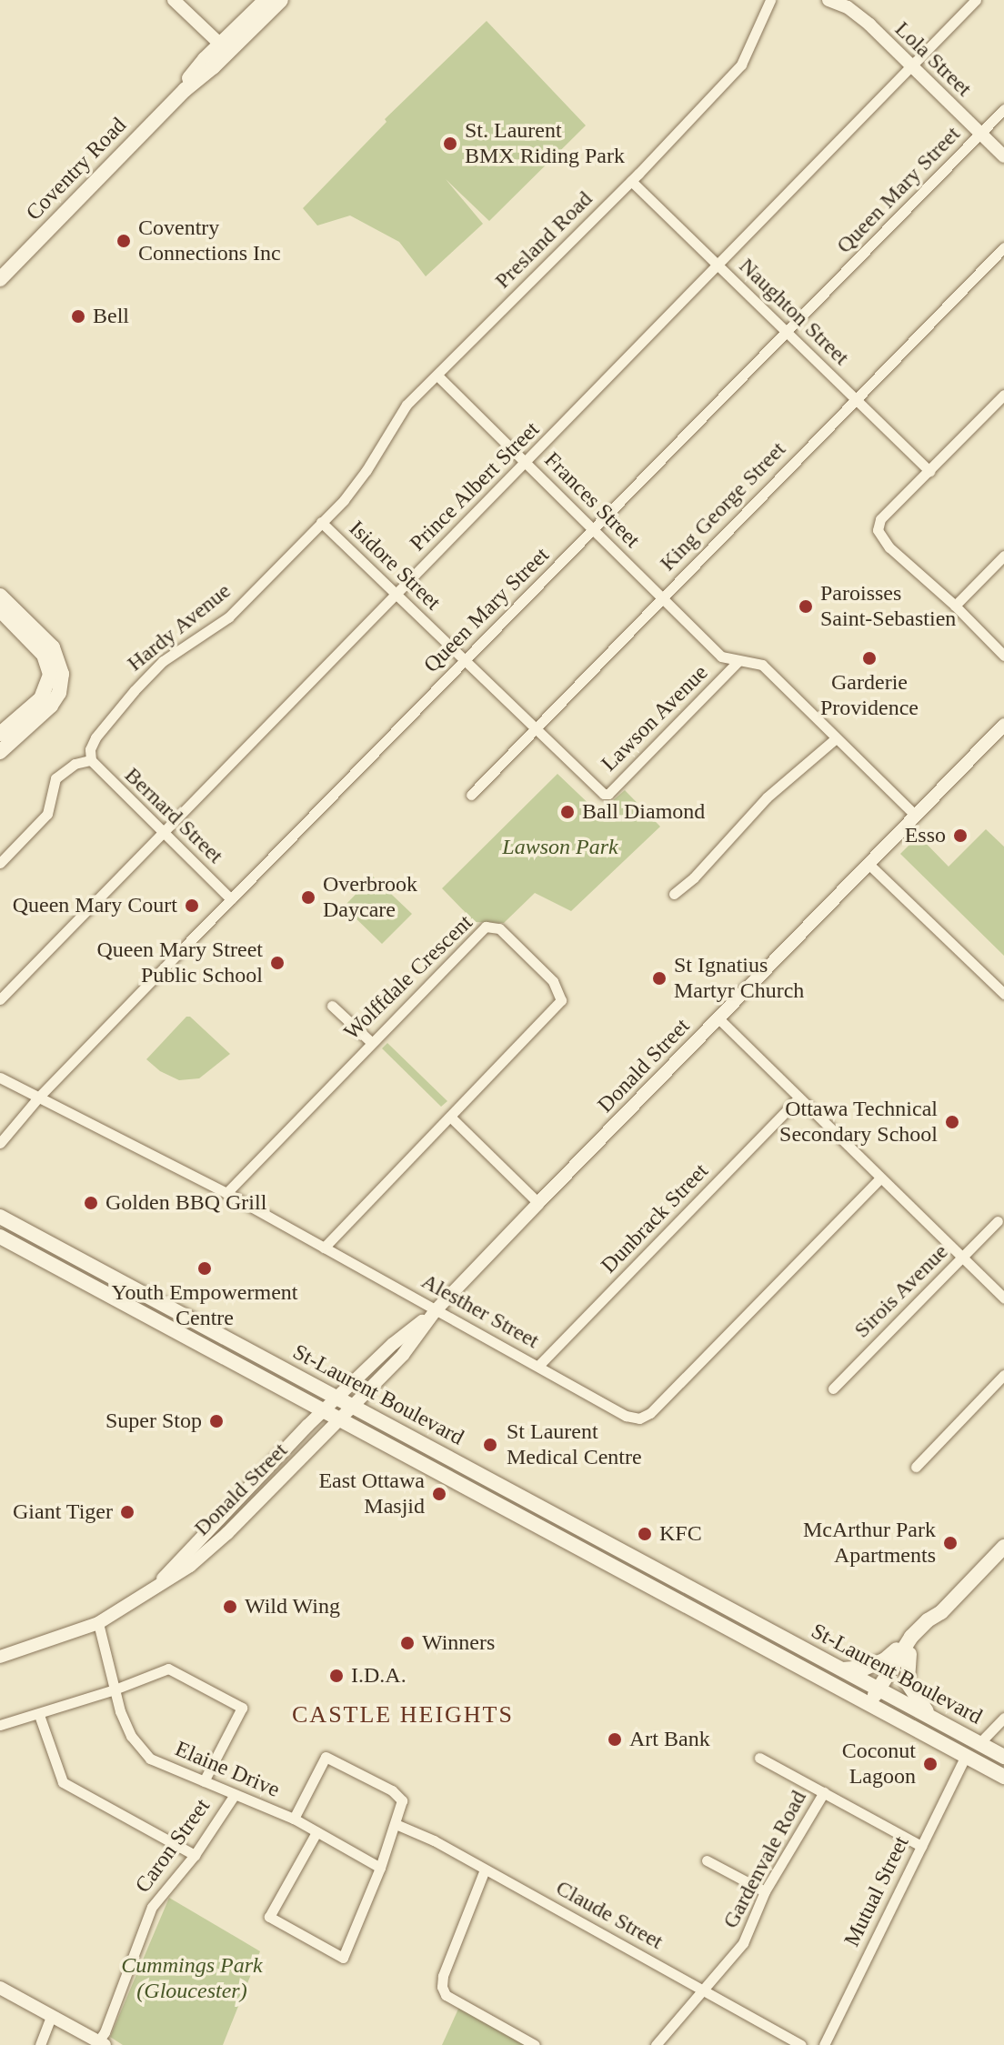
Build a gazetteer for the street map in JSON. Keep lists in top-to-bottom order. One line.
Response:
{"streets":{"main road":["Coventry Road","St-Laurent Boulevard"],"street":["Lola Street","Queen Mary Street","Presland Road","Naughton Street","Prince Albert Street","Frances Street","King George Street","Isidore Street","Hardy Avenue","Lawson Avenue","Bernard Street","Wolffdale Crescent","Donald Street","Dunbrack Street","Sirois Avenue","Alesther Street","Elaine Drive","Caron Street","Gardenvale Road","Mutual Street","Claude Street"]},"crossings":[["Lola Street","Queen Mary Street"],["Lola Street","Prince Albert Street"],["Queen Mary Street","Naughton Street"],["Queen Mary Street","Frances Street"],["Queen Mary Street","Isidore Street"],["Queen Mary Street","Bernard Street"],["Queen Mary Street","Alesther Street"],["Presland Road","Naughton Street"],["Presland Road","Frances Street"],["Presland Road","Hardy Avenue"],["Naughton Street","Prince Albert Street"],["Naughton Street","King George Street"],["Prince Albert Street","Frances Street"],["Prince Albert Street","Isidore Street"],["Prince Albert Street","Bernard Street"],["Frances Street","King George Street"],["Frances Street","Lawson Avenue"],["Frances Street","Donald Street"],["King George Street","Isidore Street"],["King George Street","Lawson Avenue"],["Isidore Street","Hardy Avenue"],["Isidore Street","Lawson Avenue"],["Hardy Avenue","Bernard Street"],["Wolffdale Crescent","Alesther Street"],["Donald Street","Alesther Street"],["Donald Street","St-Laurent Boulevard"],["Donald Street","Elaine Drive"],["Dunbrack Street","Alesther Street"],["St-Laurent Boulevard","Mutual Street"],["Elaine Drive","Caron Street"],["Gardenvale Road","Claude Street"]],"districts":["CASTLE HEIGHTS"],"parks":["Lawson Park","Cummings Park (Gloucester)"],"places":["St. Laurent BMX Riding Park","Coventry Connections Inc","Bell","Paroisses Saint-Sebastien","Garderie Providence","Ball Diamond","Esso","Overbrook Daycare","Queen Mary Court","Queen Mary Street Public School","St Ignatius Martyr Church","Ottawa Technical Secondary School","Golden BBQ Grill","Youth Empowerment Centre","Super Stop","St Laurent Medical Centre","East Ottawa Masjid","Giant Tiger","KFC","McArthur Park Apartments","Wild Wing","Winners","I.D.A.","Art Bank","Coconut Lagoon"]}
